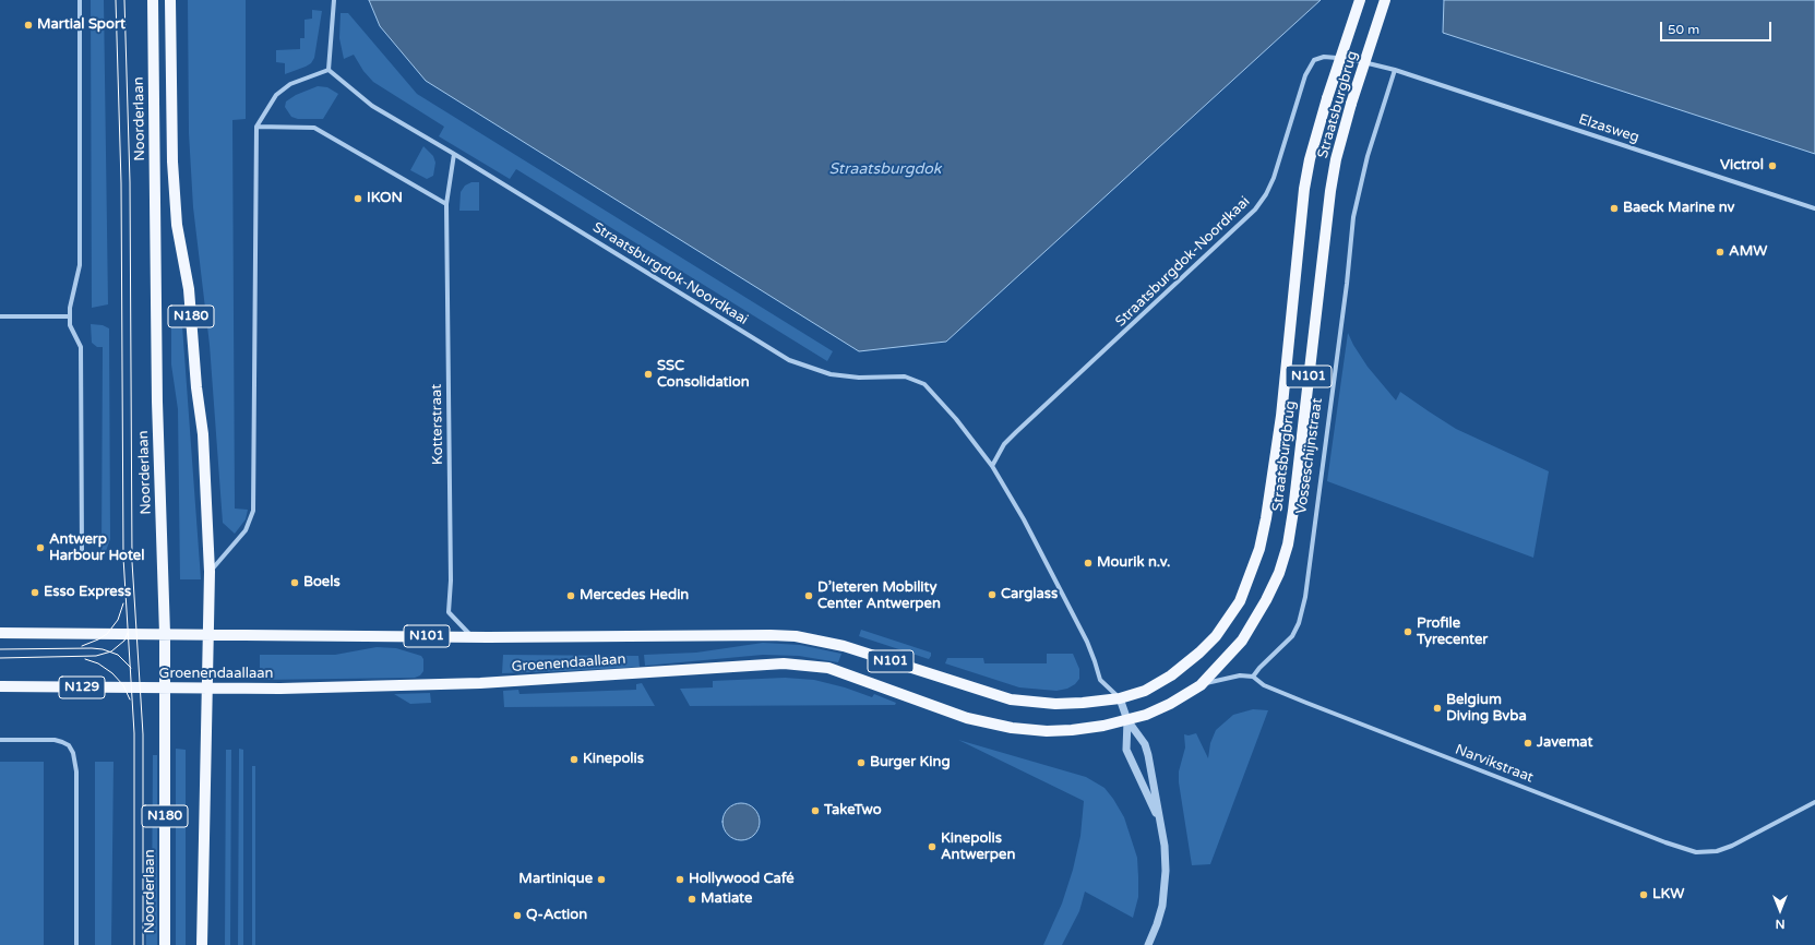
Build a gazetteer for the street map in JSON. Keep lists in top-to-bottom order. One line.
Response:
{"streets":{"main road":["Straatsburgbrug","Noorderlaan","N180","N101","Groenendaallaan","N129"],"street":["Elzasweg","Straatsburgdok-Noordkaai","Kotterstraat","Vosseschijnstraat","Narvikstraat"]},"crossings":[["Straatsburgbrug","Groenendaallaan"],["Noorderlaan","Groenendaallaan"],["Elzasweg","Straatsburgdok-Noordkaai"],["Elzasweg","Vosseschijnstraat"],["Straatsburgdok-Noordkaai","Vosseschijnstraat"],["N180","Groenendaallaan"],["Kotterstraat","Groenendaallaan"],["Vosseschijnstraat","Narvikstraat"]],"water":["Straatsburgdok"],"places":["Martial Sport","Victrol","IKON","Baeck Marine nv","AMW","SSC Consolidation","Antwerp Harbour Hotel","Mourik n.v.","Boels","Esso Express","Carglass","Mercedes Hedin","D’Ieteren Mobility Center Antwerpen","Profile Tyrecenter","Belgium Diving Bvba","Javemat","Kinepolis","Burger King","TakeTwo","Kinepolis Antwerpen","Martinique","Hollywood Café","LKW","Matiate","Q-Action"],"scale_bar":"50 m","north":"bottom"}
